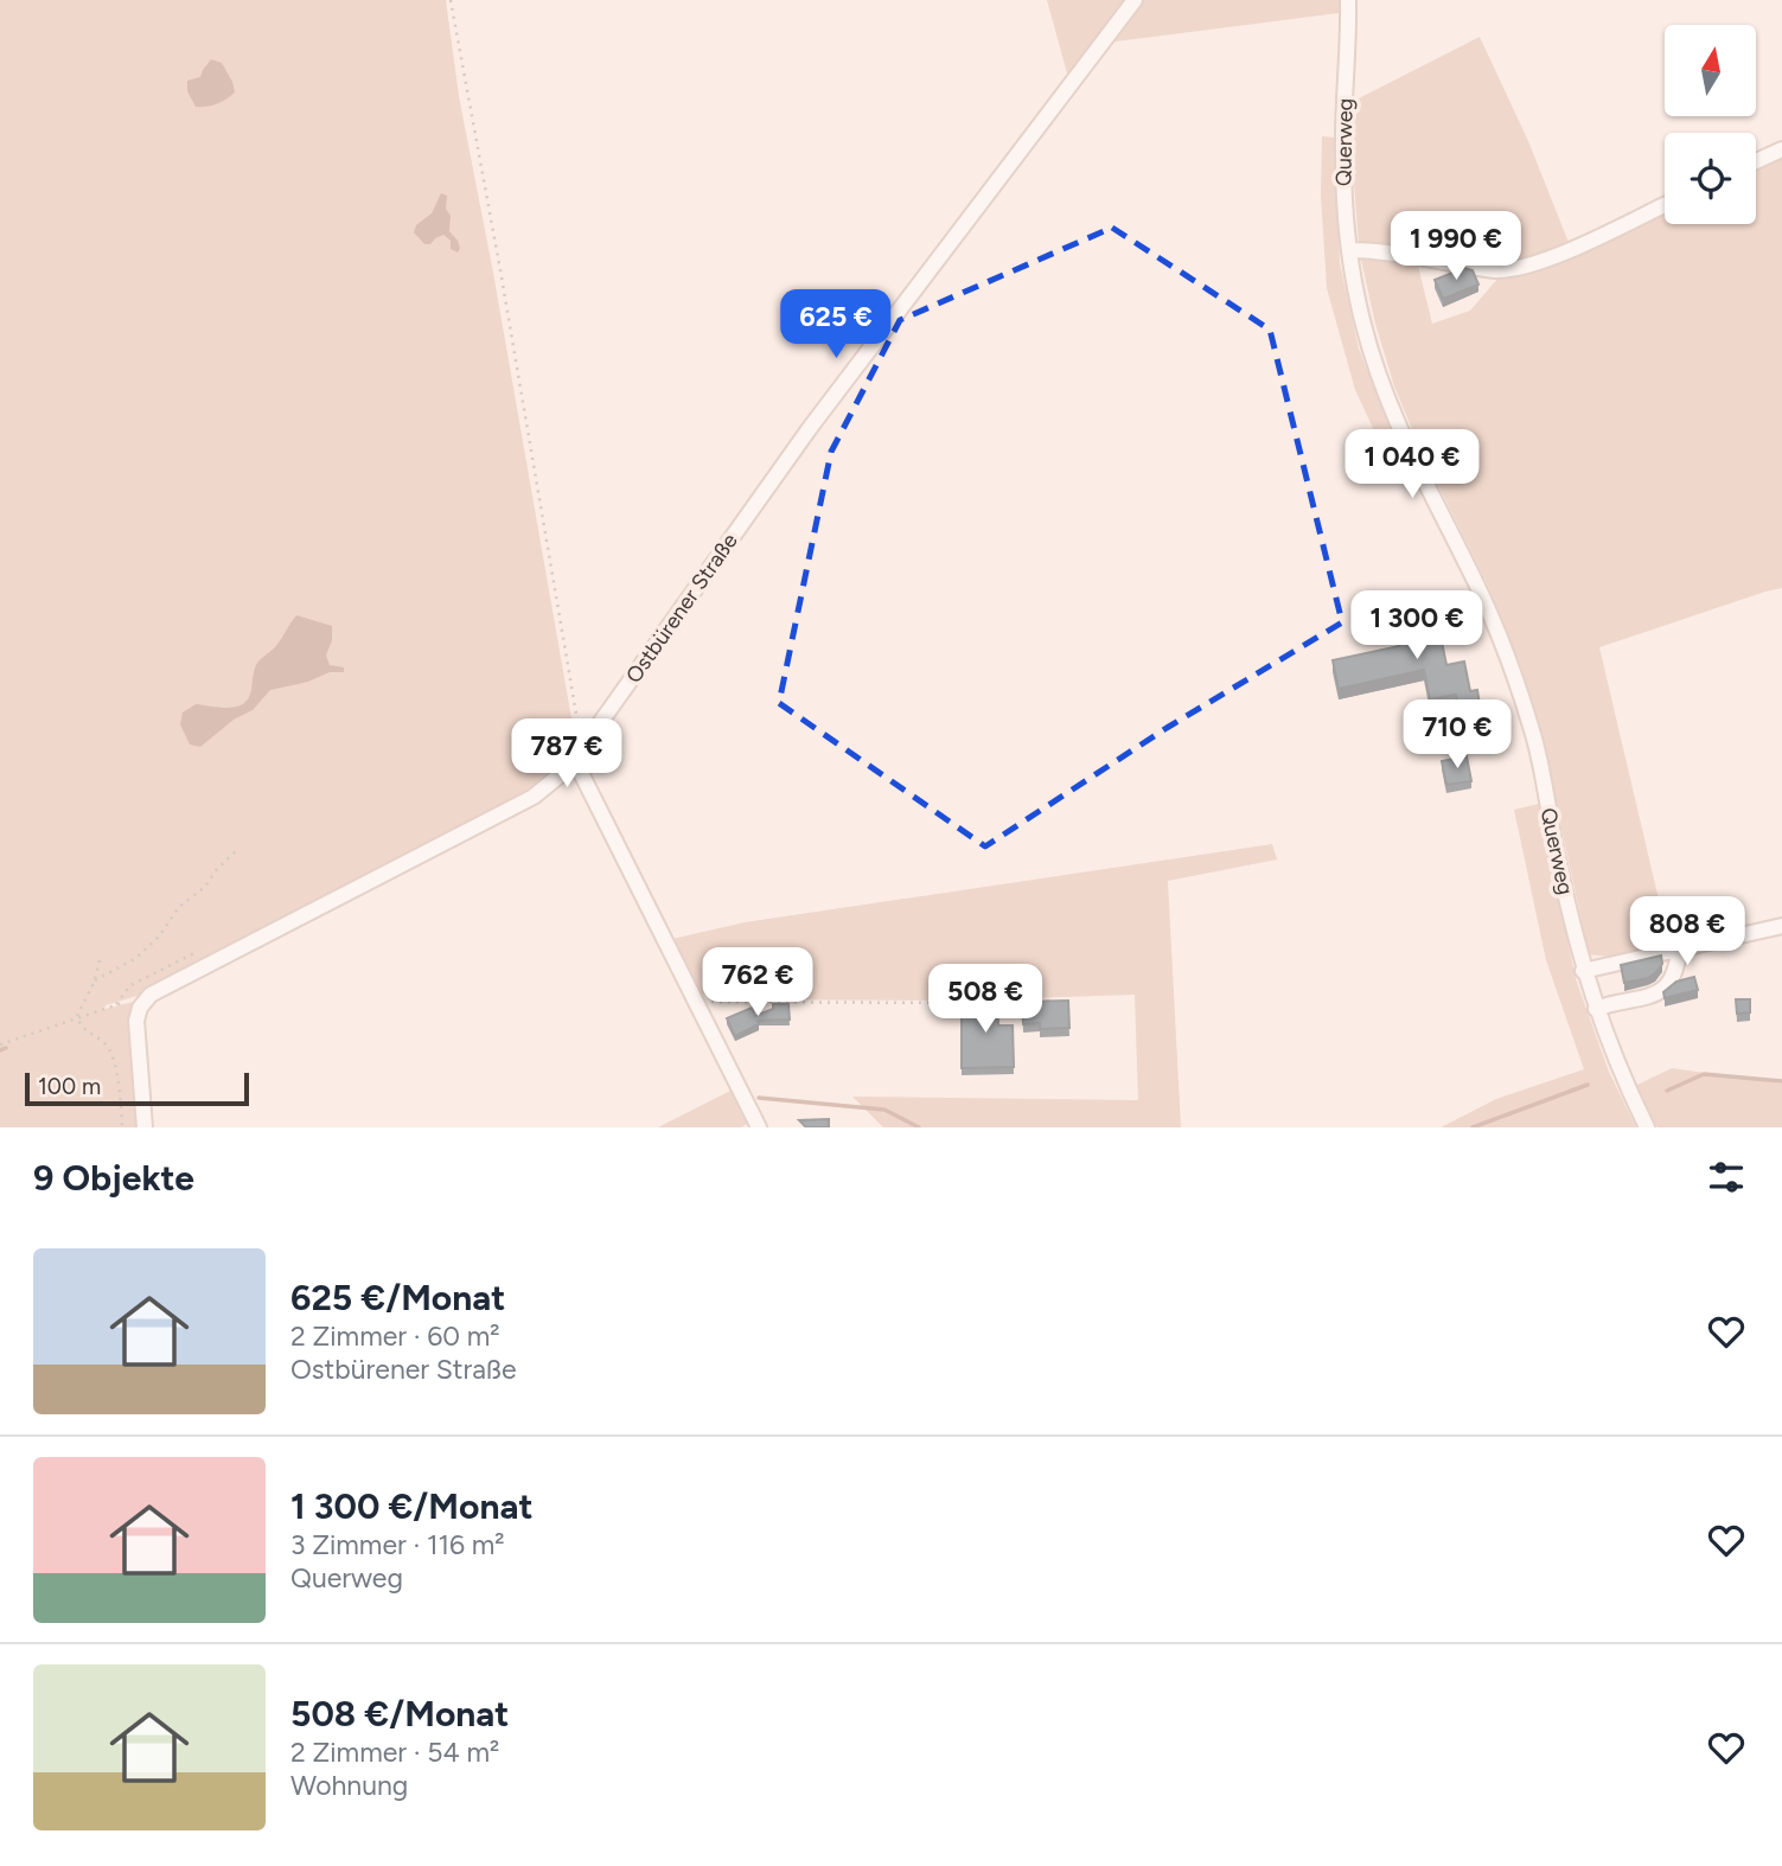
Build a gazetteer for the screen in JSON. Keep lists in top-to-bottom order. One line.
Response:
{"streets":{"street":["Querweg","Ostbürener Straße"]},"scale_bar":"100 m","north":"top","page":{"price":["1 990 €","625 €","1 040 €","1 300 €","710 €","787 €","808 €","762 €","508 €"],"scale":"100 m","heading":"9 Objekte","list":[{"name":"625 €/Monat","note":"2 Zimmer · 60 m² · Ostbürener Straße"},{"name":"1 300 €/Monat","note":"3 Zimmer · 116 m² · Querweg"},{"name":"508 €/Monat","note":"2 Zimmer · 54 m² · Wohnung"}]}}
